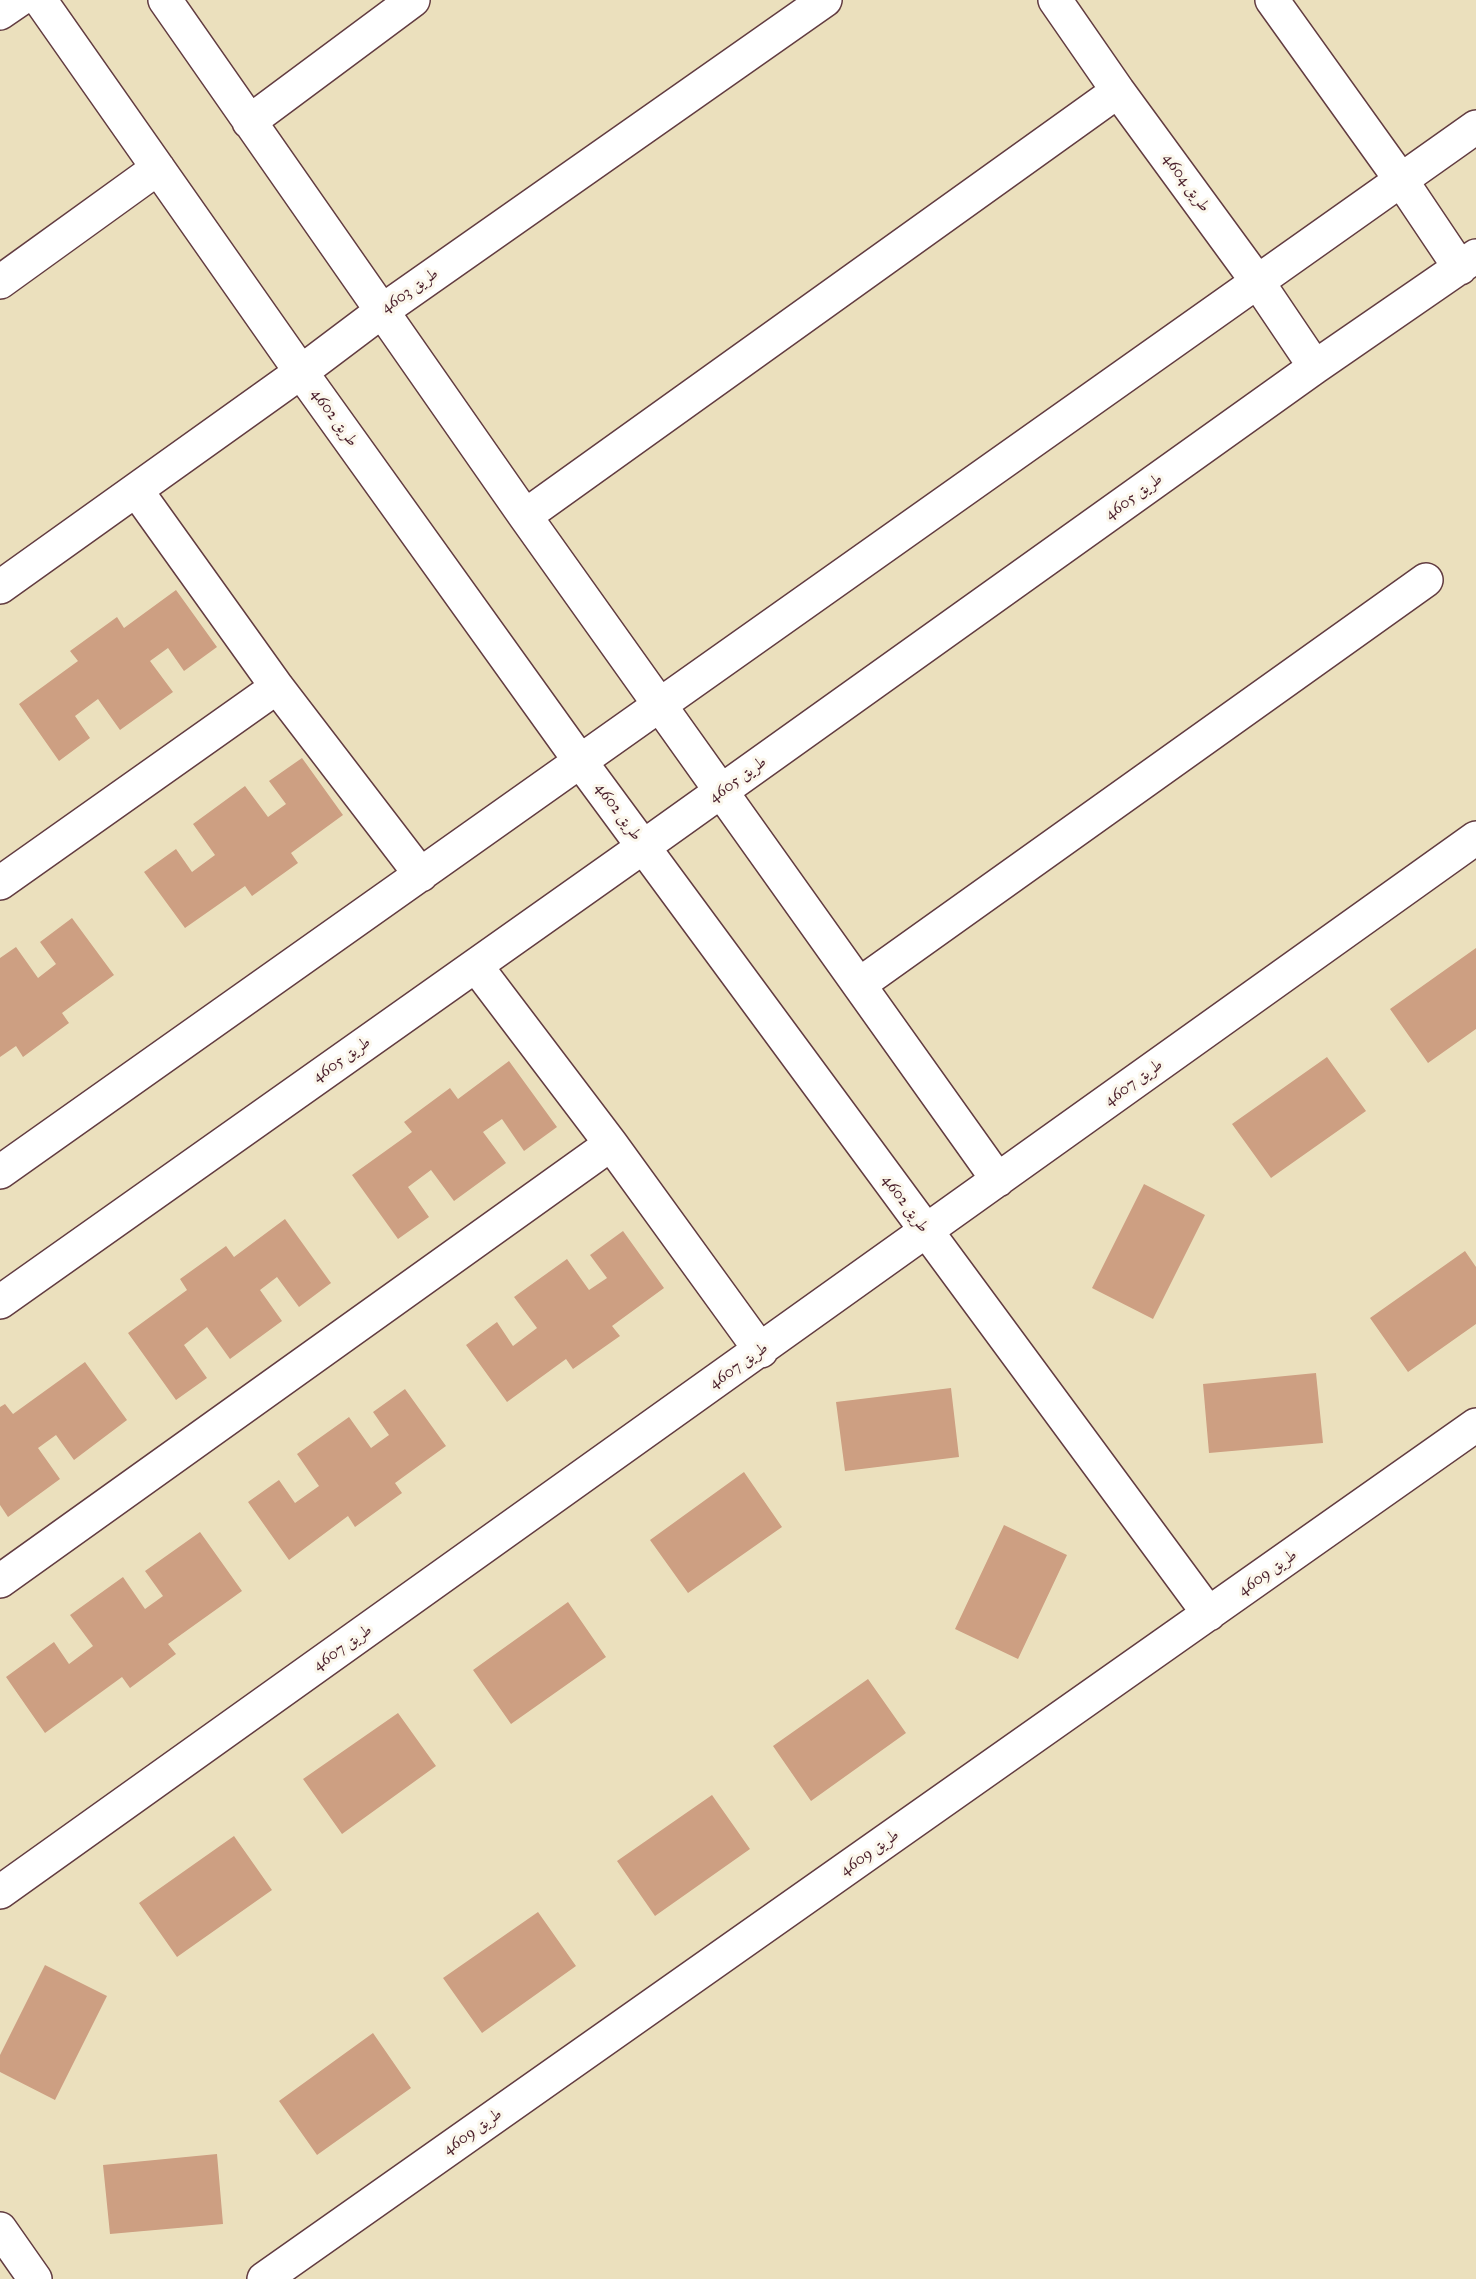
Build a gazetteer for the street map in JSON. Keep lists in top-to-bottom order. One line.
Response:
{"streets":{"street":["طريق 4604","طريق 4603","طريق 4602","طريق 4605","طريق 4607","طريق 4609"]},"crossings":[["طريق 4604","طريق 4605"],["طريق 4603","طريق 4602"],["طريق 4602","طريق 4605"],["طريق 4602","طريق 4607"],["طريق 4602","طريق 4609"]]}
